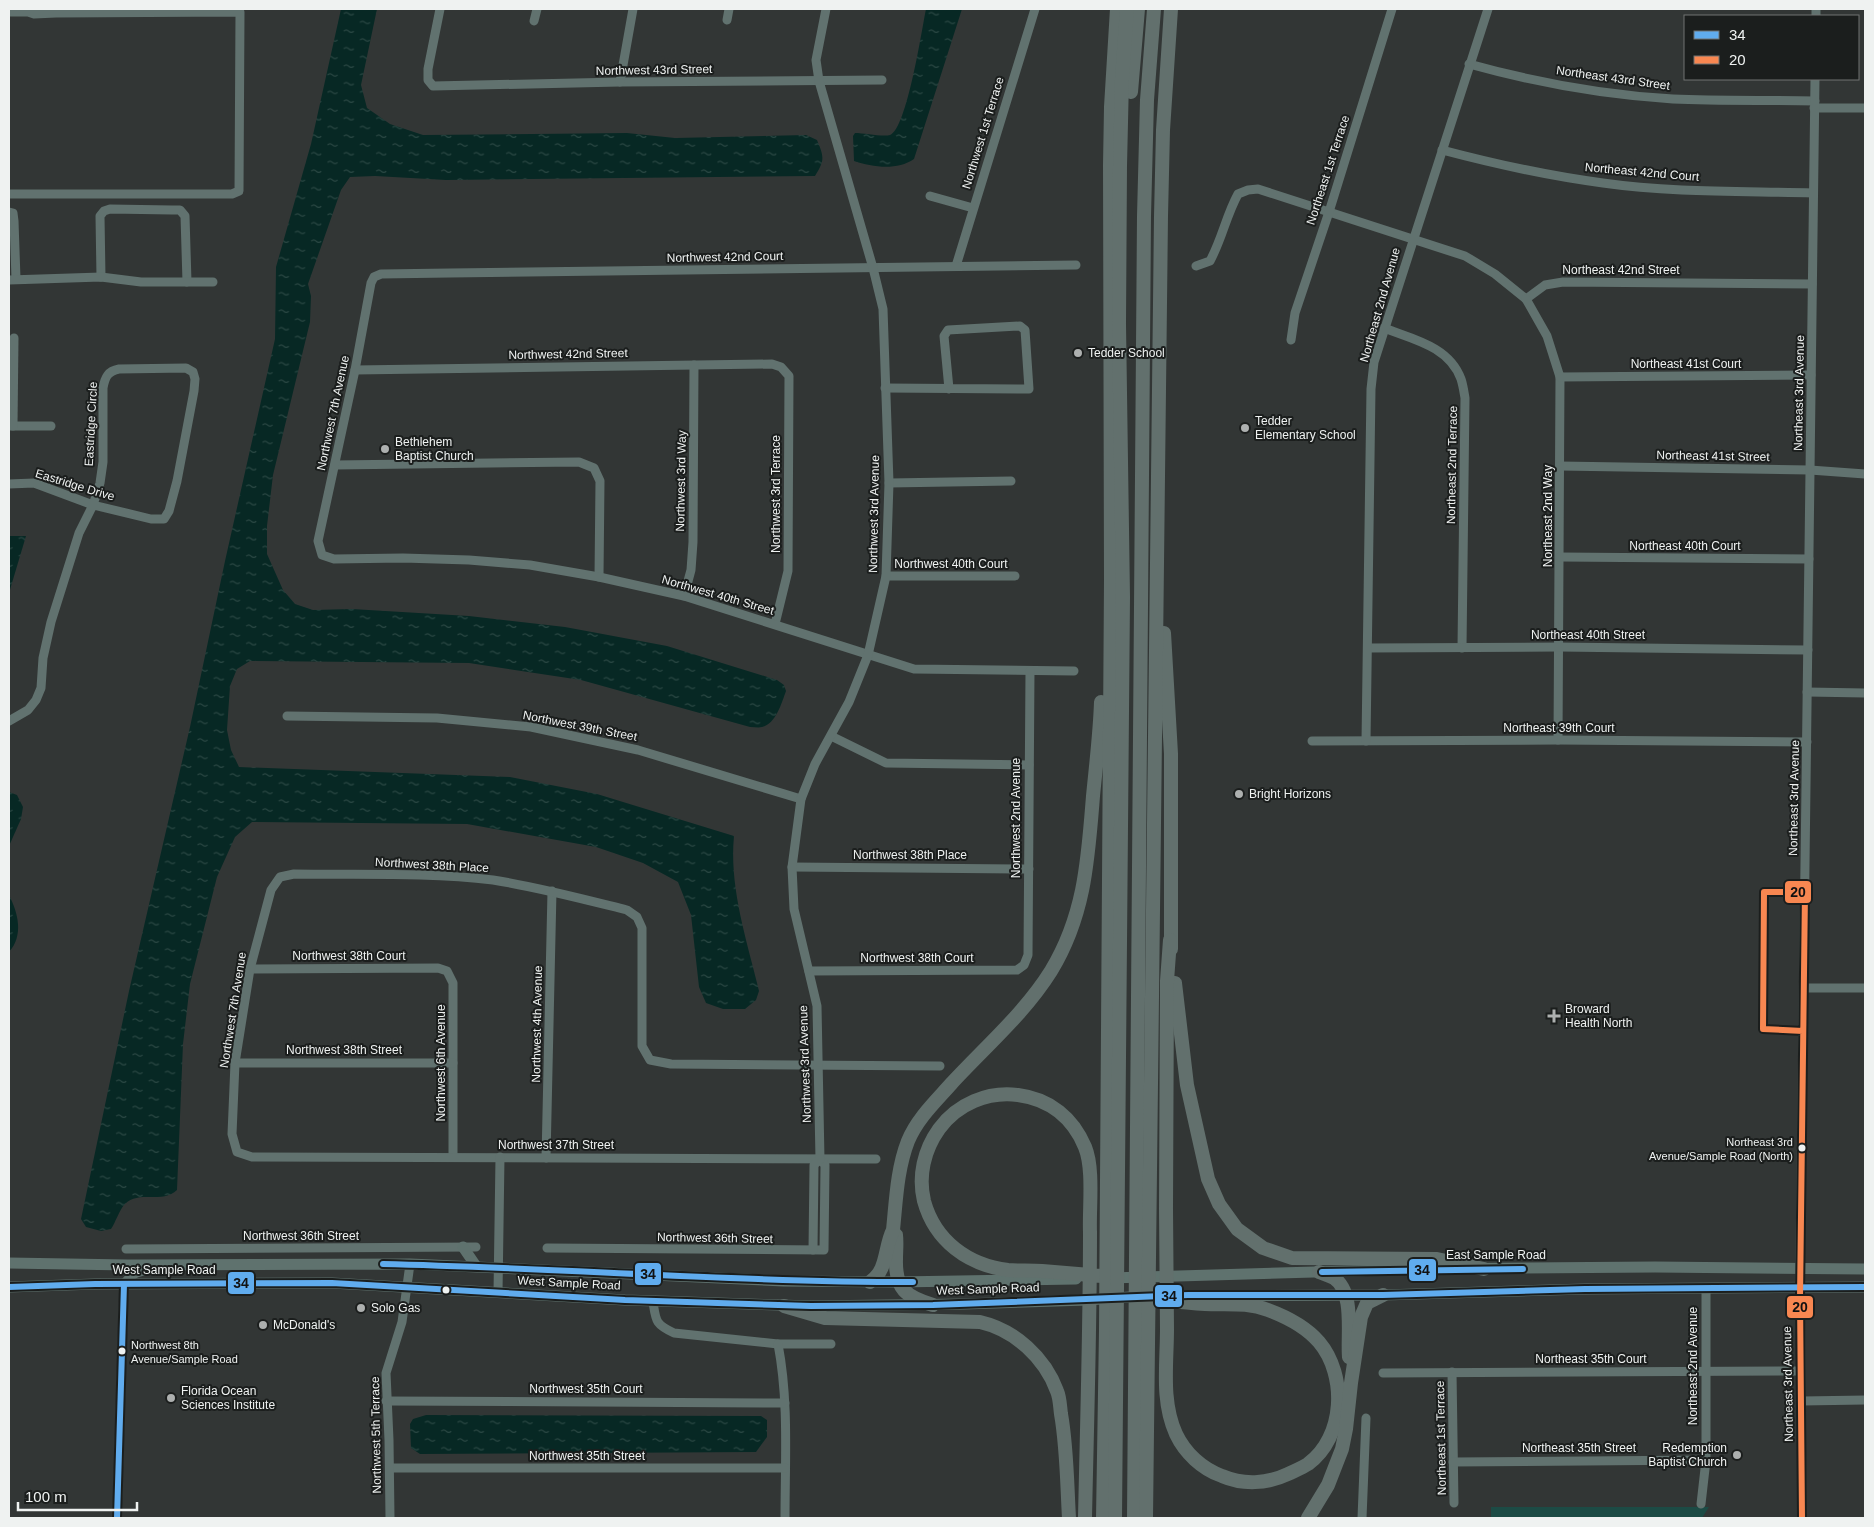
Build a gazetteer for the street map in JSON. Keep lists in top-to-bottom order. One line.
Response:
{"streets":{"main road":["East Sample Road","West Sample Road"],"street":["Northwest 43rd Street","Northeast 43rd Street","Northwest 1st Terrace","Northeast 1st Terrace","Northeast 42nd Court","Northwest 42nd Court","Northeast 42nd Street","Northeast 2nd Avenue","Northwest 42nd Street","Northeast 41st Court","Northeast 3rd Avenue","Northwest 7th Avenue","Eastridge Circle","Northeast 41st Street","Northeast 2nd Terrace","Northwest 3rd Way","Eastridge Drive","Northwest 3rd Terrace","Northwest 3rd Avenue","Northeast 2nd Way","Northeast 40th Court","Northwest 40th Court","Northwest 40th Street","Northeast 40th Street","Northwest 39th Street","Northeast 39th Court","Northwest 2nd Avenue","Northwest 38th Place","Northwest 38th Court","Northwest 4th Avenue","Northwest 38th Street","Northwest 6th Avenue","Northwest 37th Street","Northwest 36th Street","Northeast 35th Court","Northwest 35th Court","Northwest 5th Terrace","Northeast 35th Street","Northwest 35th Street"]},"crossings":[["Northwest 43rd Street","Northwest 3rd Avenue"],["Northeast 43rd Street","Northeast 2nd Avenue"],["Northeast 43rd Street","Northeast 3rd Avenue"],["Northwest 1st Terrace","Northwest 42nd Court"],["Northeast 1st Terrace","Northeast 35th Court"],["Northeast 1st Terrace","Northeast 35th Street"],["Northeast 42nd Court","Northeast 2nd Avenue"],["Northeast 42nd Court","Northeast 3rd Avenue"],["Northwest 42nd Court","Northwest 7th Avenue"],["Northwest 42nd Court","Northwest 3rd Avenue"],["Northeast 42nd Street","Northeast 3rd Avenue"],["Northeast 42nd Street","Northeast 2nd Way"],["Northeast 2nd Avenue","Northeast 2nd Terrace"],["Northeast 2nd Avenue","Northeast 40th Street"],["Northeast 2nd Avenue","Northeast 39th Court"],["Northeast 2nd Avenue","Northeast 35th Court"],["Northeast 2nd Avenue","Northeast 35th Street"],["Northwest 42nd Street","Northwest 7th Avenue"],["Northwest 42nd Street","Northwest 3rd Way"],["Northwest 42nd Street","Northwest 3rd Terrace"],["Northeast 41st Court","Northeast 3rd Avenue"],["Northeast 41st Court","Northeast 2nd Way"],["Northeast 3rd Avenue","Northeast 41st Street"],["Northeast 3rd Avenue","Northeast 40th Court"],["Northeast 3rd Avenue","Northeast 40th Street"],["Northeast 3rd Avenue","Northeast 39th Court"],["Northeast 3rd Avenue","East Sample Road"],["Northeast 3rd Avenue","Northeast 35th Court"],["Northwest 7th Avenue","Northwest 40th Street"],["Northwest 7th Avenue","Northwest 38th Place"],["Northwest 7th Avenue","Northwest 38th Court"],["Northwest 7th Avenue","Northwest 38th Street"],["Northwest 7th Avenue","Northwest 37th Street"],["Eastridge Circle","Eastridge Drive"],["Northeast 41st Street","Northeast 2nd Way"],["Northeast 2nd Terrace","Northeast 40th Street"],["Northwest 3rd Way","Northwest 40th Street"],["Northwest 3rd Terrace","Northwest 40th Street"],["Northwest 3rd Avenue","Northwest 40th Court"],["Northwest 3rd Avenue","Northwest 40th Street"],["Northwest 3rd Avenue","Northwest 39th Street"],["Northwest 3rd Avenue","Northwest 38th Place"],["Northwest 3rd Avenue","Northwest 38th Court"],["Northwest 3rd Avenue","Northwest 37th Street"],["Northwest 3rd Avenue","Northwest 36th Street"],["Northeast 2nd Way","Northeast 40th Court"],["Northeast 2nd Way","Northeast 40th Street"],["Northeast 2nd Way","Northeast 39th Court"],["Northwest 40th Street","Northwest 2nd Avenue"],["Northwest 2nd Avenue","Northwest 38th Place"],["Northwest 2nd Avenue","Northwest 38th Court"],["Northwest 38th Place","Northwest 4th Avenue"],["Northwest 38th Court","Northwest 6th Avenue"],["Northwest 4th Avenue","Northwest 37th Street"],["Northwest 38th Street","Northwest 6th Avenue"],["Northwest 6th Avenue","Northwest 37th Street"],["East Sample Road","West Sample Road"],["West Sample Road","Northwest 5th Terrace"],["Northwest 35th Court","Northwest 5th Terrace"],["Northwest 5th Terrace","Northwest 35th Street"]],"places":{"other":["Tedder School","Tedder Elementary School","Bethlehem Baptist Church","Bright Horizons","Northeast 3rd Avenue/Sample Road (North)","Solo Gas","McDonald's","Northwest 8th Avenue/Sample Road","Florida Ocean Sciences Institute","Redemption Baptist Church"],"health":["Broward Health North"]},"lines":["transit line 20","transit line 34"],"legend":["34","20"],"scale_bar":"100 m"}
